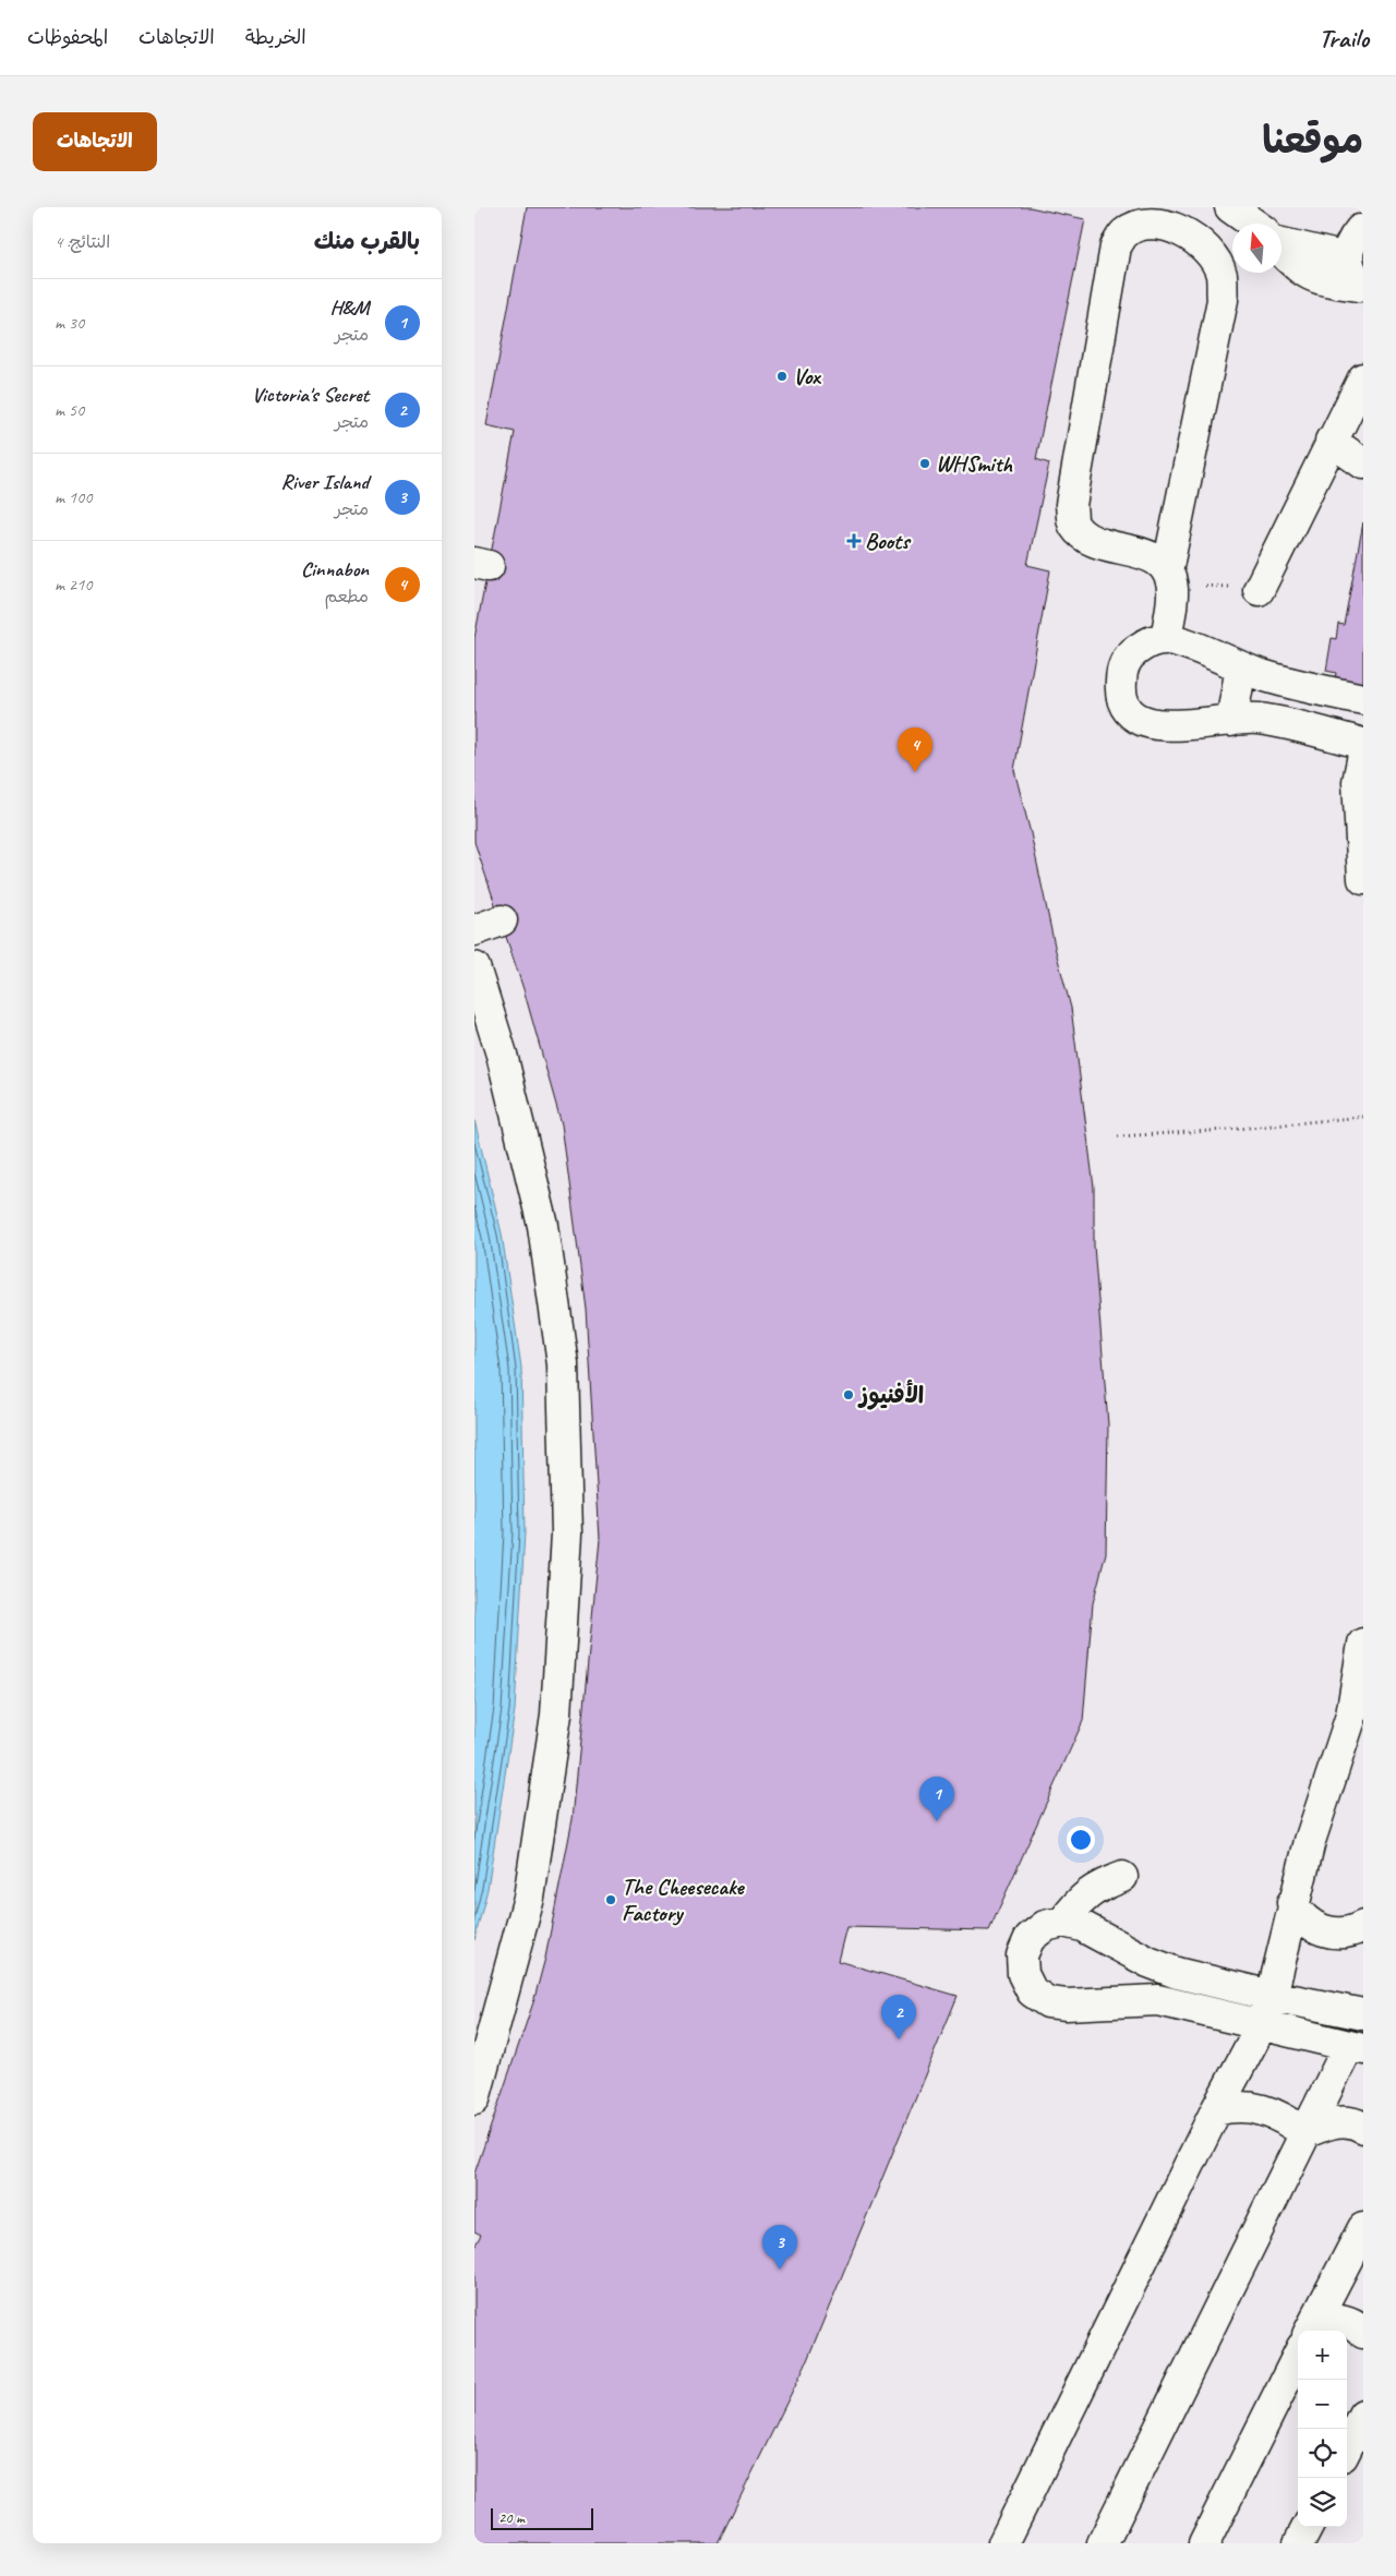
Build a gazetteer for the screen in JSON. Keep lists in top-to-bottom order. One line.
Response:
{"places":{"other":["Vox","WHSmith","الأفنيوز","The Cheesecake Factory"],"health":["Boots"]},"scale_bar":"20 m","north":"top","page":{"header":"Trailo","nav":["الخريطة","الاتجاهات","المحفوظات"],"title":"موقعنا","buttons":"الاتجاهات","heading":["بالقرب منك","النتائج: 4"],"list":[{"mark":"1","name":"H&M","note":"متجر","value":"30 m"},{"mark":"2","name":"Victoria's Secret","note":"متجر","value":"50 m"},{"mark":"3","name":"River Island","note":"متجر","value":"100 m"},{"mark":"4","name":"Cinnabon","note":"مطعم","value":"210 m"}],"pins":["4","1","2","3"],"map_buttons":["+","−"],"scale":"20 m"}}
